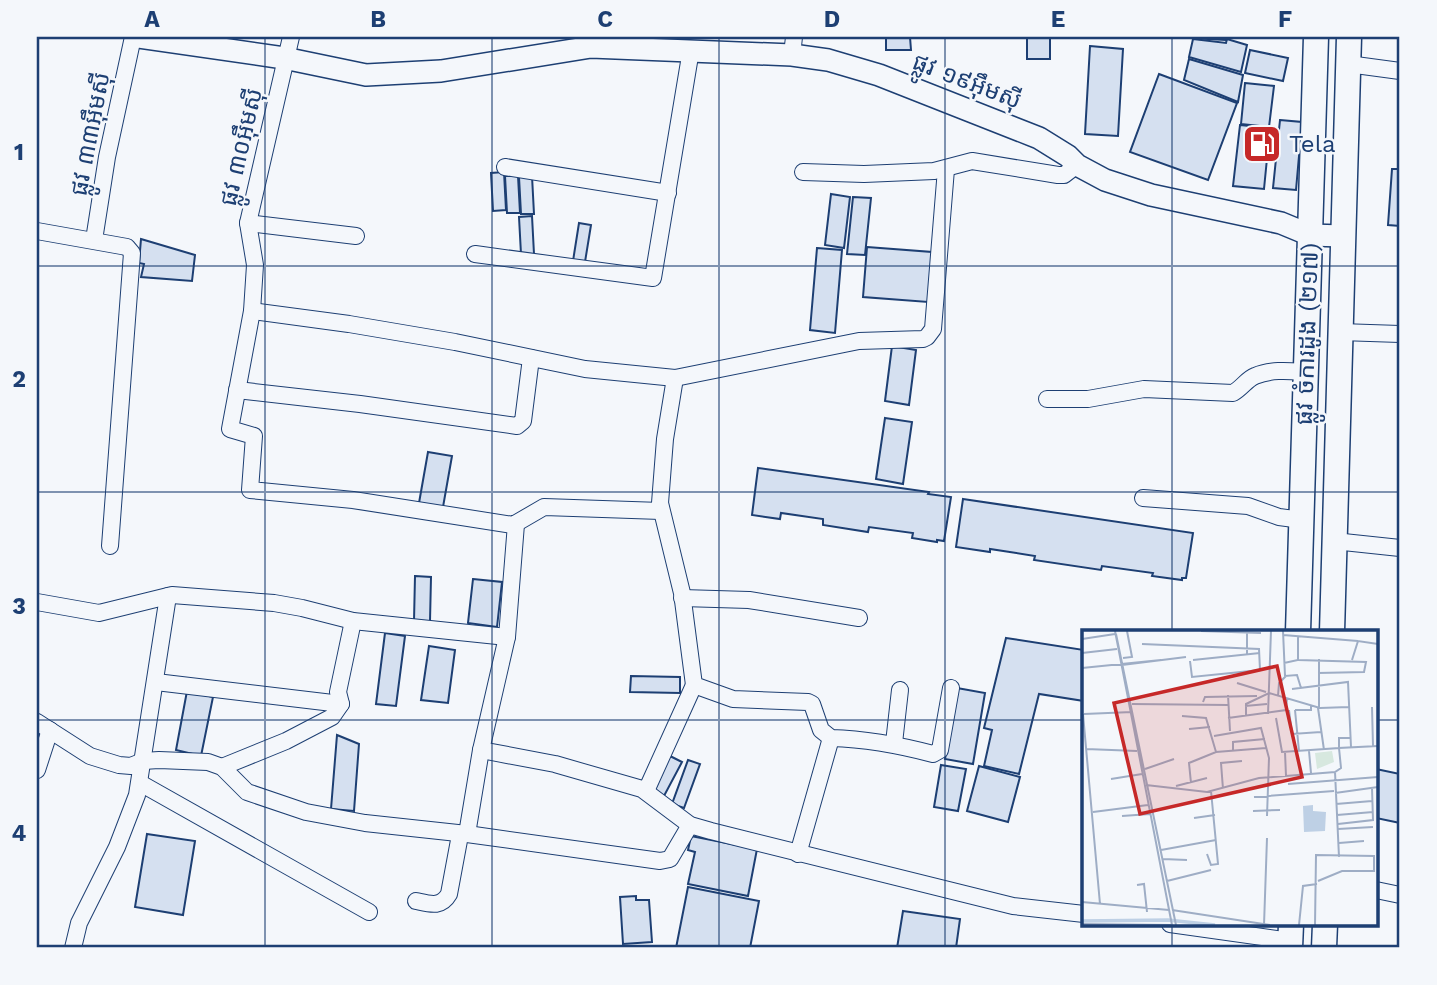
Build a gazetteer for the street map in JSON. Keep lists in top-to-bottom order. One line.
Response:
{"streets":{"main road":["ផ្លូវ ចំការដូង (២១៧)"],"street":["ផ្លូវ ១៩អ៊ឹមស៊ី","ផ្លូវ ៣៣អ៊ឹមស៊ី","ផ្លូវ ៣០អ៊ឹមស៊ី"]},"crossings":[["ផ្លូវ ១៩អ៊ឹមស៊ី","ផ្លូវ ៣០អ៊ឹមស៊ី"],["ផ្លូវ ១៩អ៊ឹមស៊ី","ផ្លូវ ចំការដូង (២១៧)"]],"places":{"fuel station":["Tela"]},"grid":{"columns":["A","B","C","D","E","F"],"rows":["1","2","3","4"]}}
